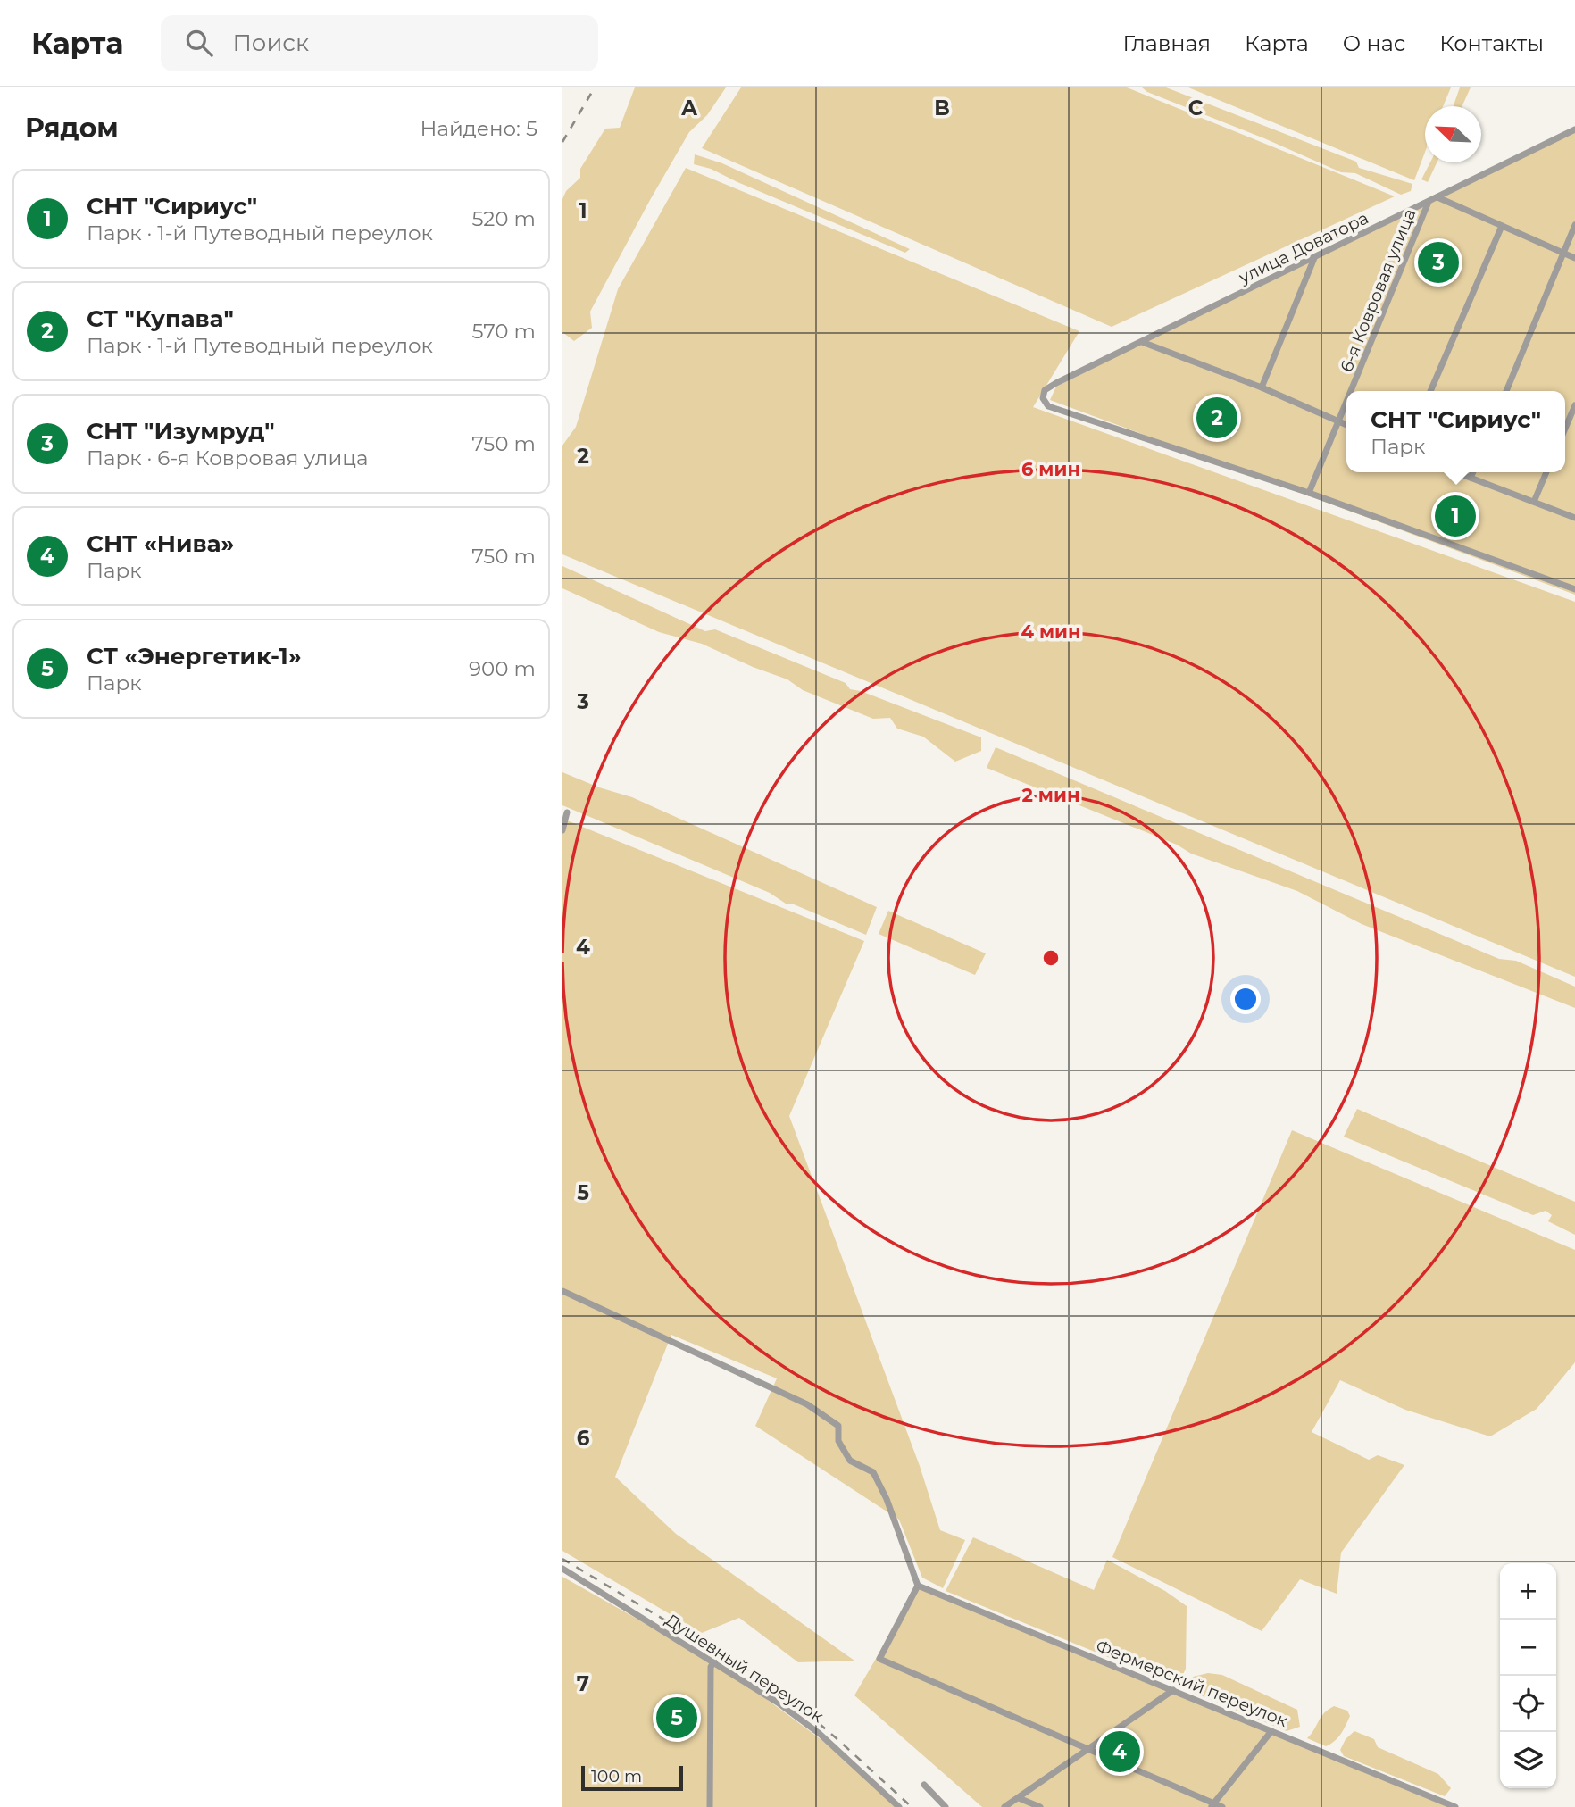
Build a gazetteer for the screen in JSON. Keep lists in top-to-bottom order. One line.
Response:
{"streets":{"street":["улица Доватора","6-я Ковровая улица","Душевный переулок","Фермерский переулок"]},"crossings":[["улица Доватора","6-я Ковровая улица"]],"scale_bar":"100 m","north":"top left","page":{"header":"Карта","search":"Поиск","nav":["Главная","Карта","О нас","Контакты"],"heading":["Рядом","Найдено: 5"],"list":[{"mark":"1","name":"СНТ \"Сириус\"","note":"Парк · 1-й Путеводный переулок","value":"520 m"},{"mark":"2","name":"СТ \"Купава\"","note":"Парк · 1-й Путеводный переулок","value":"570 m"},{"mark":"3","name":"СНТ \"Изумруд\"","note":"Парк · 6-я Ковровая улица","value":"750 m"},{"mark":"4","name":"СНТ «Нива»","note":"Парк","value":"750 m"},{"mark":"5","name":"СТ «Энергетик-1»","note":"Парк","value":"900 m"}],"pins":["3","2","1","5","4"],"popup":["СНТ \"Сириус\"","Парк"],"map_buttons":["+","−"],"scale":"100 m"},"grid":{"columns":["A","B","C"],"rows":["1","2","3","4","5","6","7"]},"rings":["6 мин","4 мин","2 мин"]}
